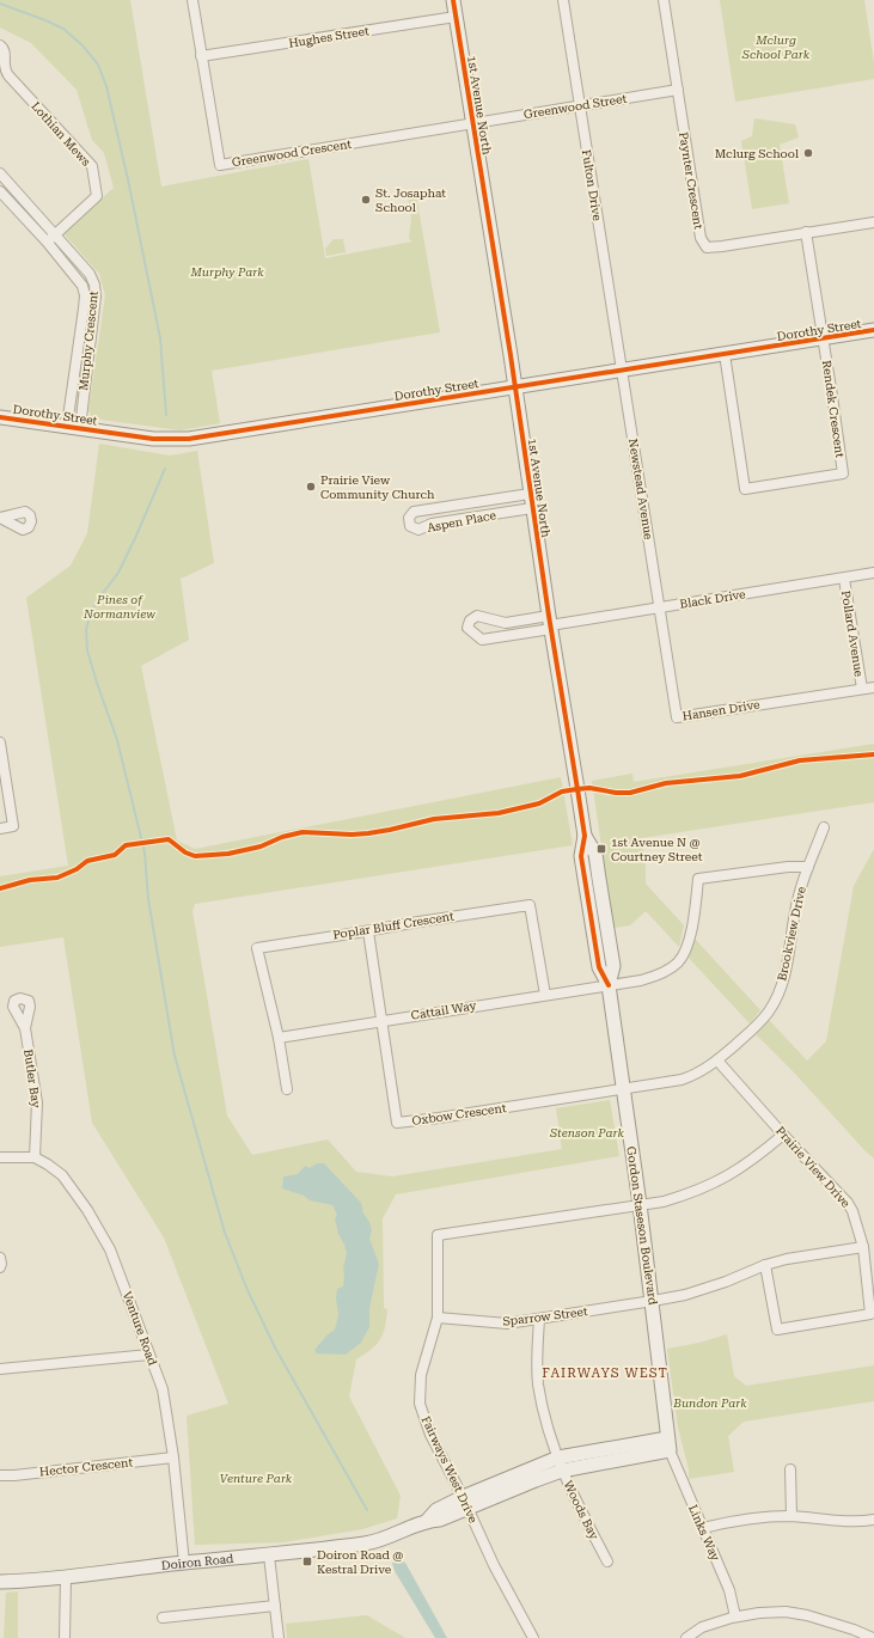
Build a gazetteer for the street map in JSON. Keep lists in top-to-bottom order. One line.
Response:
{"streets":{"street":["Hughes Street","1st Avenue North","Greenwood Street","Lothian Mews","Greenwood Crescent","Paynter Crescent","Fulton Drive","Dorothy Street","Murphy Crescent","Rendek Crescent","Newstead Avenue","Aspen Place","Black Drive","Pollard Avenue","Hansen Drive","Poplar Bluff Crescent","Brookview Drive","Cattail Way","Butler Bay","Oxbow Crescent","Prairie View Drive","Gordon Staseson Boulevard","Sparrow Street","Venture Road","Hector Crescent","Fairways West Drive","Woods Bay","Links Way","Doiron Road"]},"crossings":[["Hughes Street","1st Avenue North"],["Hughes Street","Greenwood Crescent"],["1st Avenue North","Greenwood Street"],["1st Avenue North","Greenwood Crescent"],["1st Avenue North","Dorothy Street"],["1st Avenue North","Aspen Place"],["1st Avenue North","Black Drive"],["1st Avenue North","Gordon Staseson Boulevard"],["Greenwood Street","Greenwood Crescent"],["Greenwood Street","Paynter Crescent"],["Greenwood Street","Fulton Drive"],["Lothian Mews","Murphy Crescent"],["Fulton Drive","Dorothy Street"],["Fulton Drive","Newstead Avenue"],["Dorothy Street","Murphy Crescent"],["Dorothy Street","Rendek Crescent"],["Dorothy Street","Newstead Avenue"],["Newstead Avenue","Black Drive"],["Newstead Avenue","Hansen Drive"],["Black Drive","Pollard Avenue"],["Black Drive","Hansen Drive"],["Pollard Avenue","Hansen Drive"],["Poplar Bluff Crescent","Cattail Way"],["Brookview Drive","Oxbow Crescent"],["Brookview Drive","Prairie View Drive"],["Brookview Drive","Gordon Staseson Boulevard"],["Cattail Way","Oxbow Crescent"],["Cattail Way","Gordon Staseson Boulevard"],["Butler Bay","Venture Road"],["Oxbow Crescent","Gordon Staseson Boulevard"],["Gordon Staseson Boulevard","Sparrow Street"],["Gordon Staseson Boulevard","Fairways West Drive"],["Gordon Staseson Boulevard","Links Way"],["Sparrow Street","Fairways West Drive"],["Sparrow Street","Woods Bay"],["Venture Road","Hector Crescent"],["Venture Road","Doiron Road"],["Fairways West Drive","Doiron Road"]],"districts":["FAIRWAYS WEST"],"parks":["Mclurg School Park","Murphy Park","Pines of Normanview","Stenson Park","Bundon Park","Venture Park"],"places":{"other":["Mclurg School","St. Josaphat School","Prairie View Community Church"],"transit":["1st Avenue N @ Courtney Street","Doiron Road @ Kestral Drive"]}}
